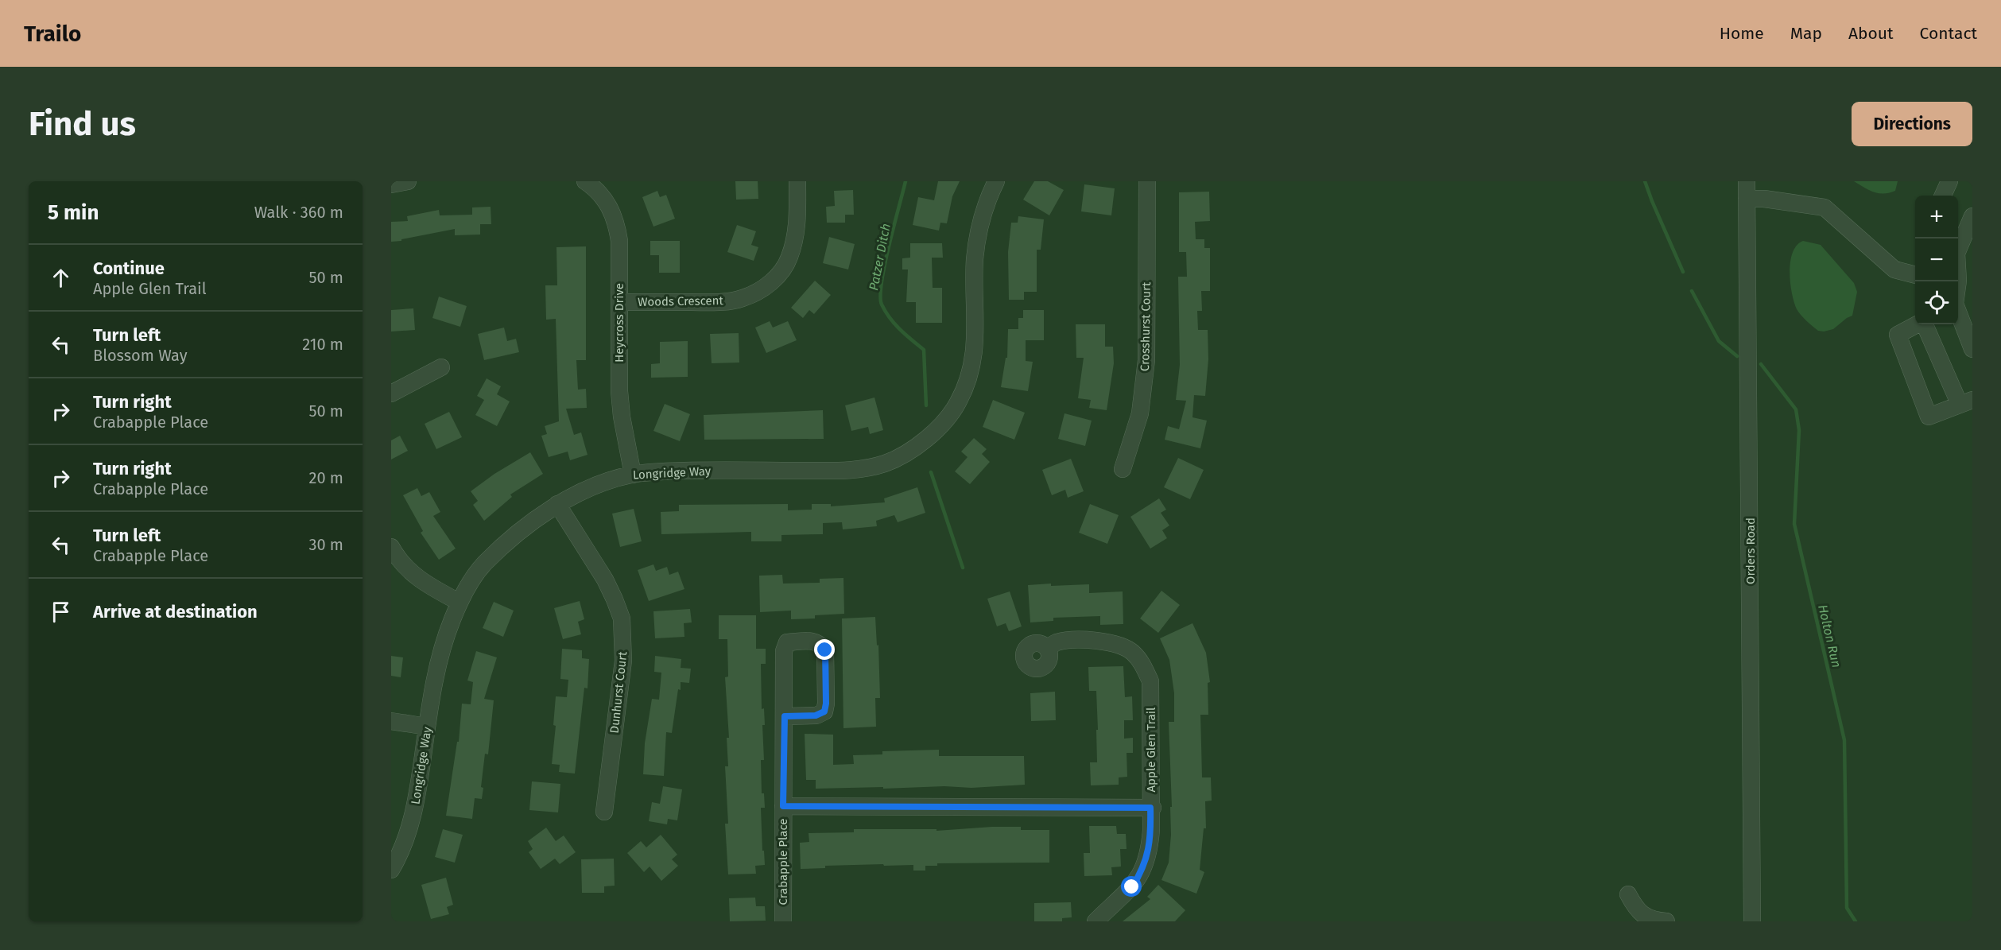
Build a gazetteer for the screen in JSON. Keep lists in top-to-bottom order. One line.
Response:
{"streets":{"street":["Woods Crescent","Heycross Drive","Crosshurst Court","Longridge Way","Orders Road","Dunhurst Court","Apple Glen Trail","Crabapple Place"]},"crossings":[["Woods Crescent","Heycross Drive"],["Heycross Drive","Longridge Way"],["Longridge Way","Dunhurst Court"]],"water":["Patzer Ditch","Holton Run"],"page":{"header":"Trailo","nav":["Home","Map","About","Contact"],"buttons":"Directions","title":"Find us","heading":["5 min","Walk · 360 m"],"map_buttons":["+","−"],"list":[["Continue","Apple Glen Trail","50 m"],["Turn left","Blossom Way","210 m"],["Turn right","Crabapple Place","50 m"],["Turn right","Crabapple Place","20 m"],["Turn left","Crabapple Place","30 m"],"Arrive at destination"]}}
